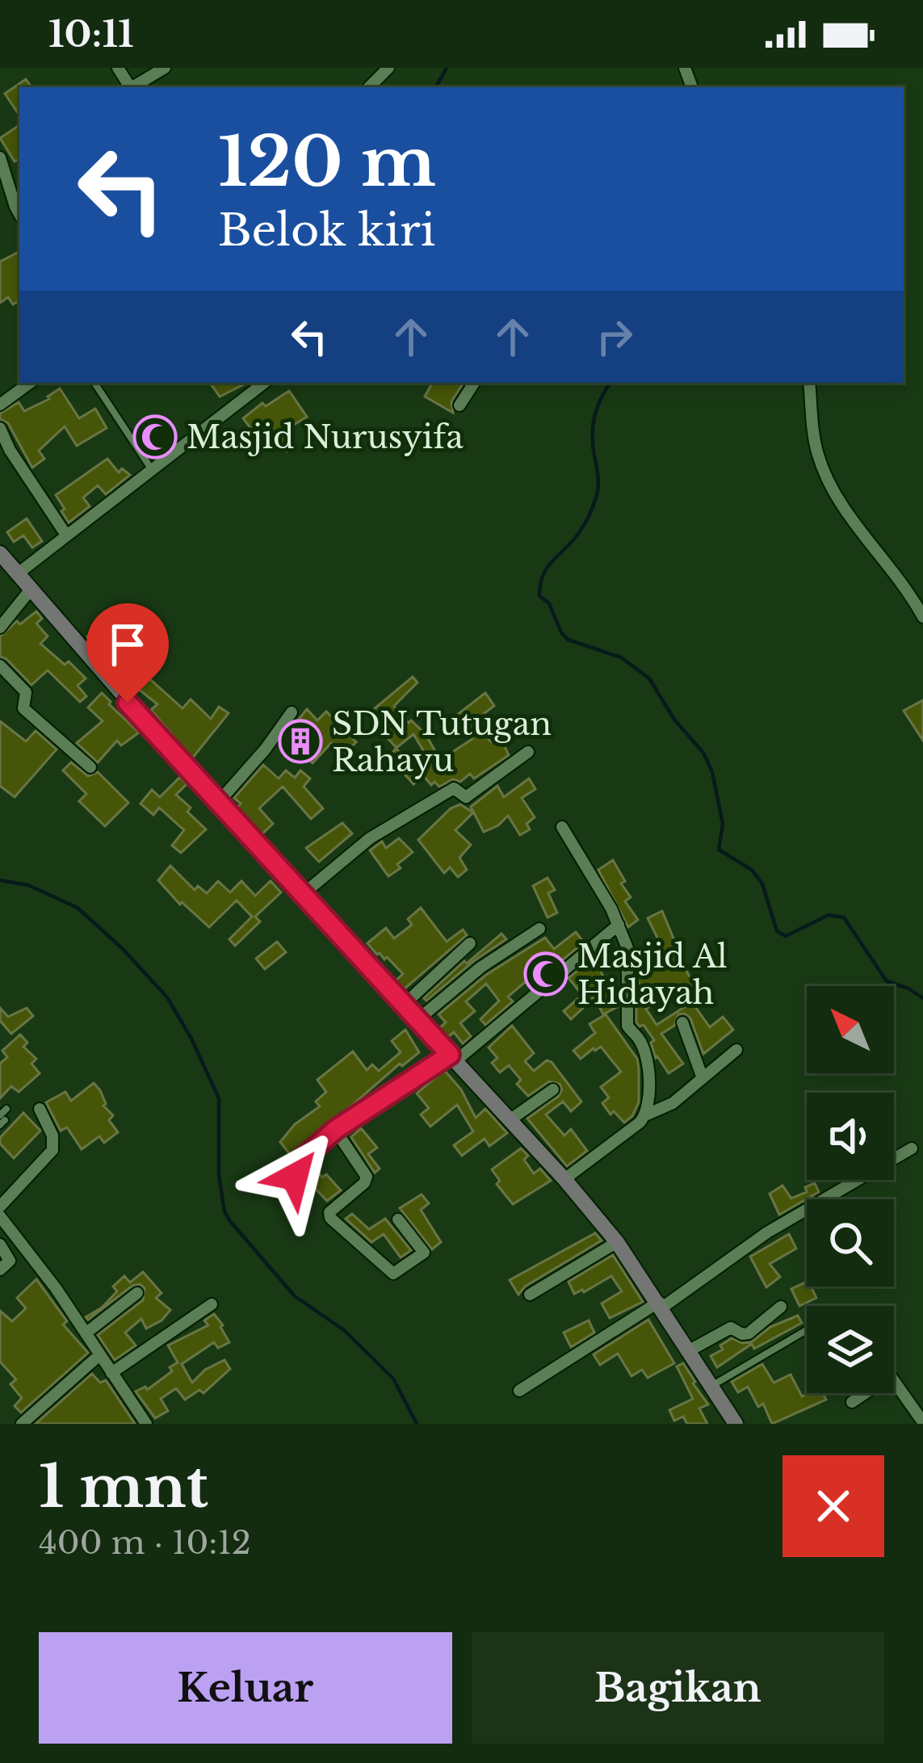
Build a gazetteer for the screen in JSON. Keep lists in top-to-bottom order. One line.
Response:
{"places":{"mosque":["Masjid Nurusyifa","Masjid Al Hidayah"],"building":["SDN Tutugan Rahayu"]},"north":"top left","page":{"status":"10:11","turn":["120 m","Belok kiri"],"heading":["1 mnt","400 m · 10:12"],"buttons":["Keluar","Bagikan"]}}
